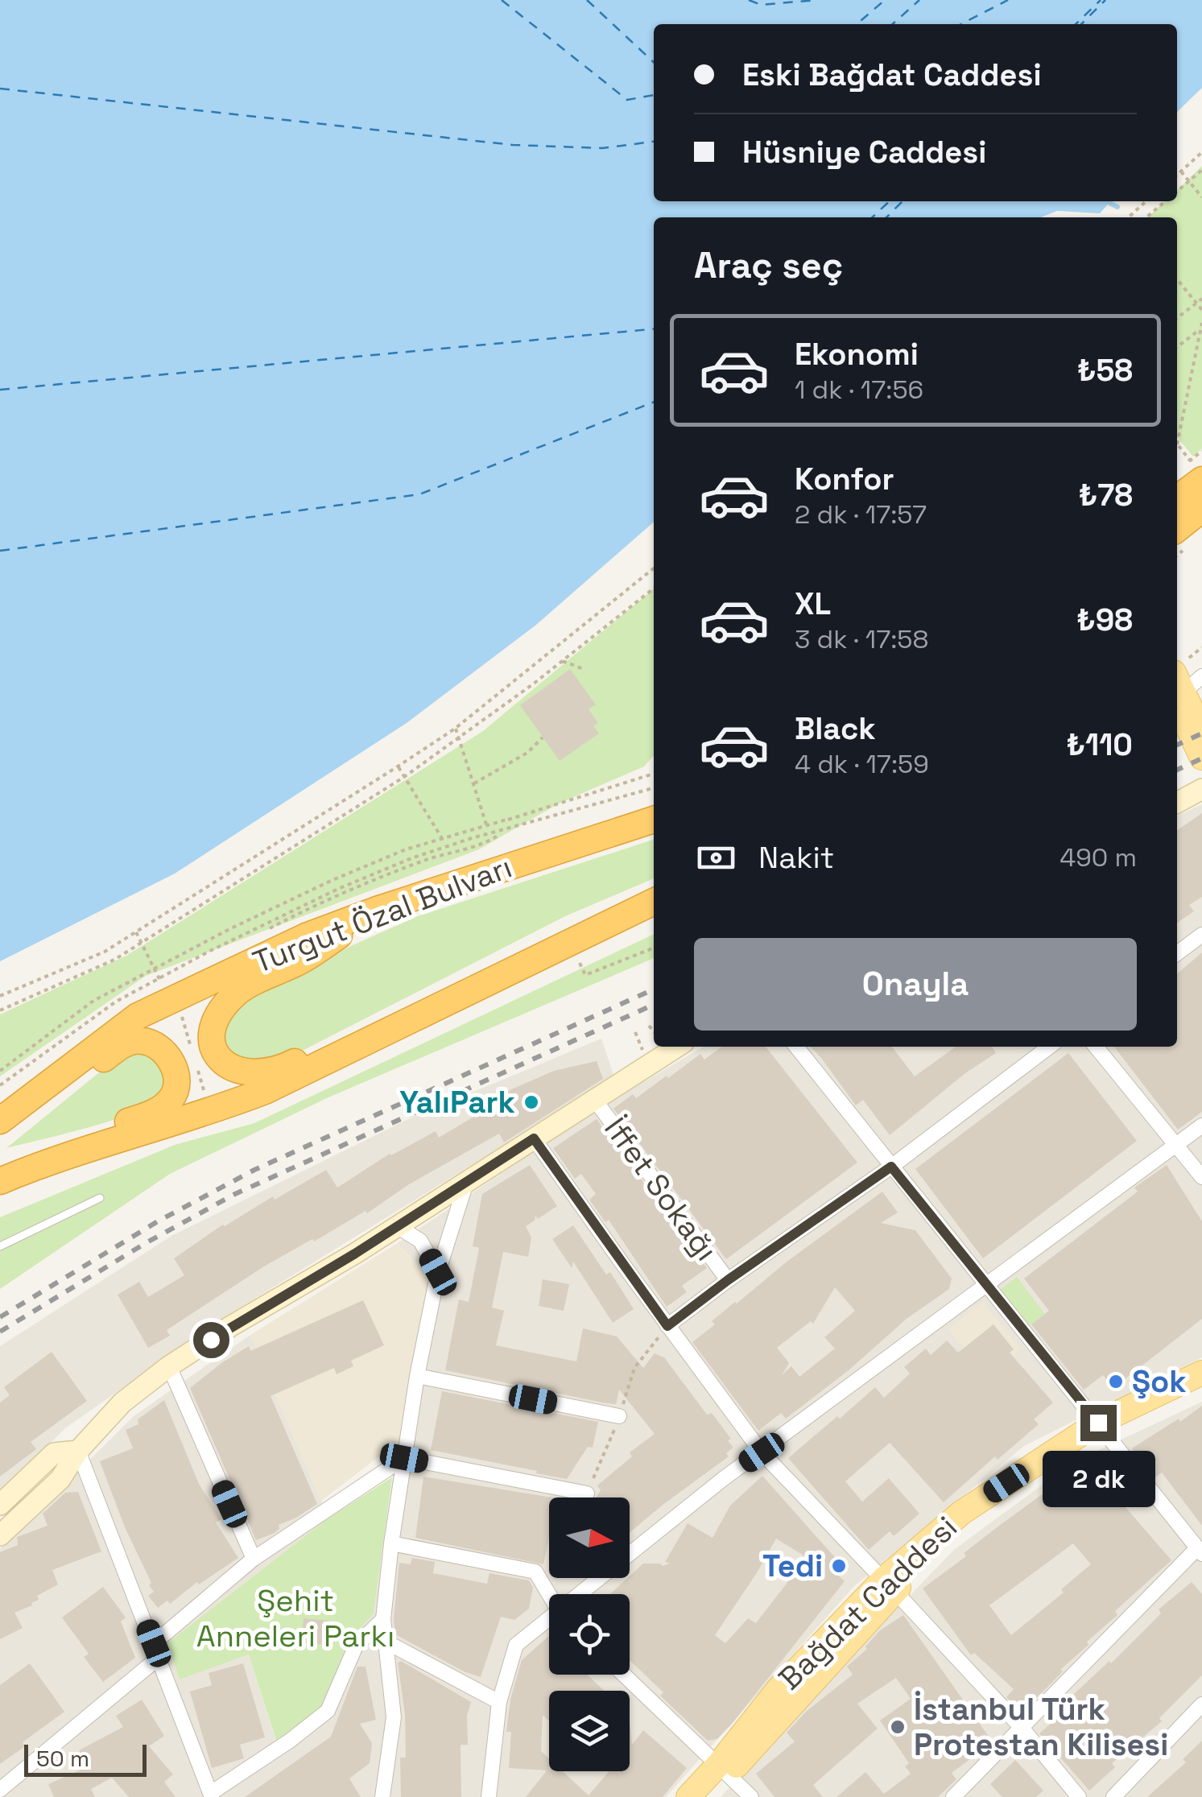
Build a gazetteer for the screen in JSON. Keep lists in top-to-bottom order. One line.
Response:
{"streets":{"highway":["Turgut Özal Bulvarı"],"main road":["Bağdat Caddesi"],"street":["İffet Sokağı"]},"parks":["Şehit Anneleri Parkı"],"places":["YalıPark","Şok","Tedi","İstanbul Türk Protestan Kilisesi"],"scale_bar":"50 m","north":"right","page":{"banner":["Eski Bağdat Caddesi","Hüsniye Caddesi"],"heading":"Araç seç","list":[{"name":"Ekonomi","note":"1 dk · 17:56","value":"₺58"},{"name":"Konfor","note":"2 dk · 17:57","value":"₺78"},{"name":"XL","note":"3 dk · 17:58","value":"₺98"},{"name":"Black","note":"4 dk · 17:59","value":"₺110"}],"pay":["Nakit","490 m"],"buttons":"Onayla","bubble":"2 dk","scale":"50 m"}}
